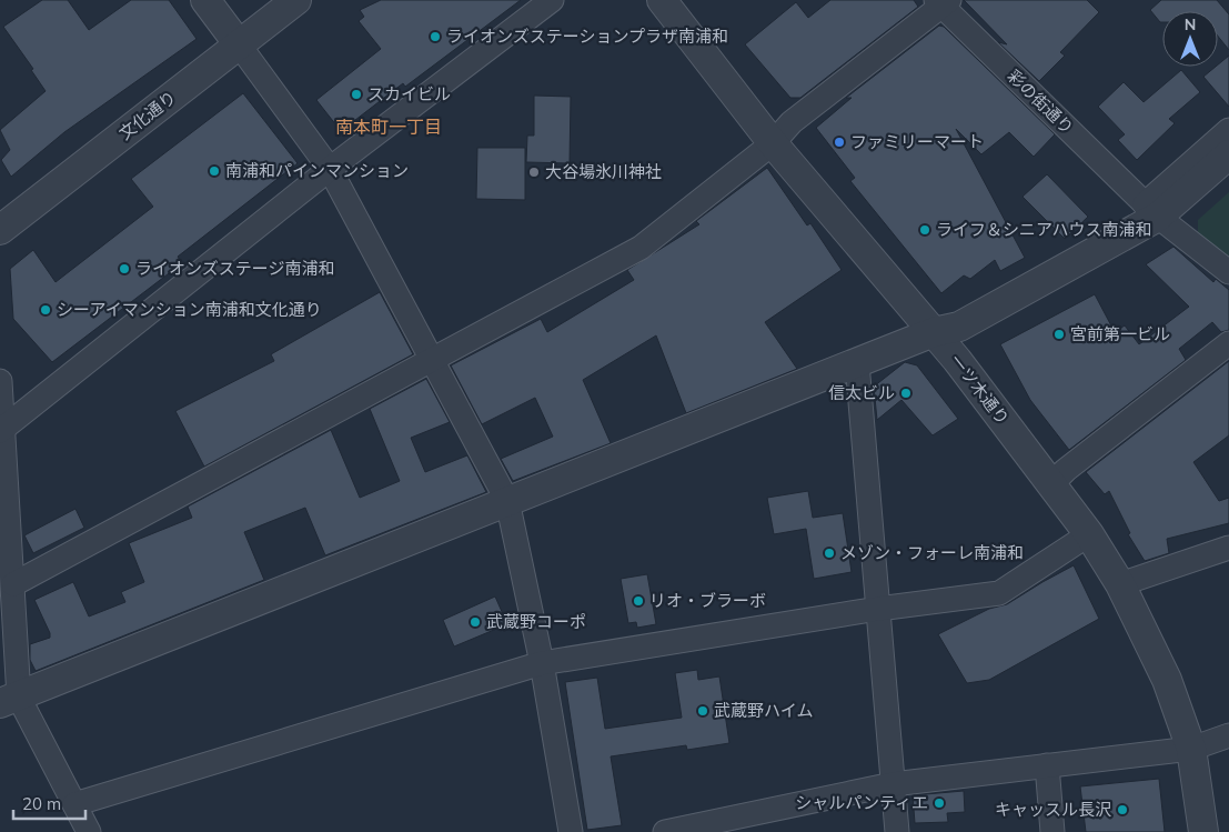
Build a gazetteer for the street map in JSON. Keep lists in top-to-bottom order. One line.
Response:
{"streets":{"street":["彩の街通り","文化通り","一ツ木通り"]},"districts":["南本町一丁目"],"places":["ライオンズステーションプラザ南浦和","スカイビル","ファミリーマート","南浦和パインマンション","大谷場氷川神社","ライフ＆シニアハウス南浦和","ライオンズステージ南浦和","シーアイマンション南浦和文化通り","宮前第一ビル","信太ビル","メゾン・フォーレ南浦和","リオ・ブラーボ","武蔵野コーポ","武蔵野ハイム","シャルパンティエ","キャッスル長沢"],"scale_bar":"20 m","north":"top"}
